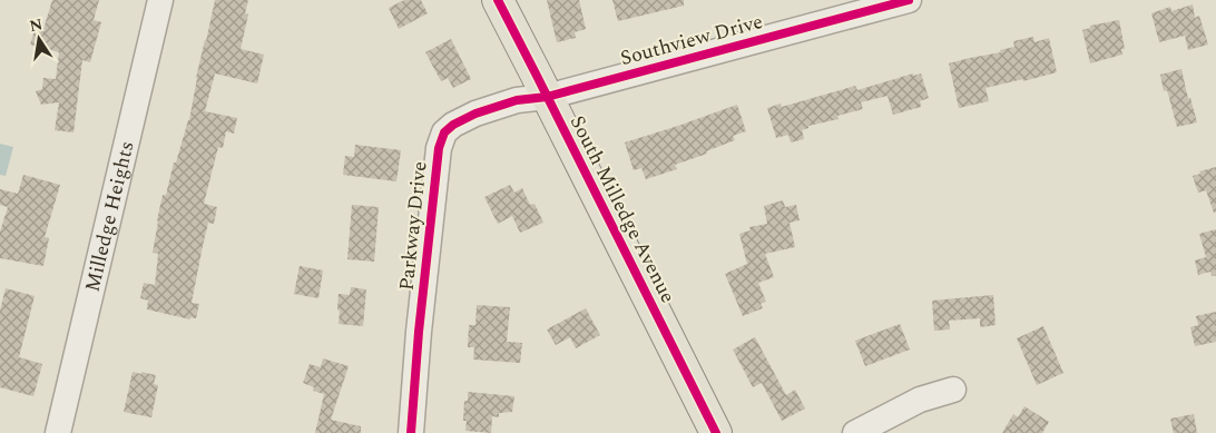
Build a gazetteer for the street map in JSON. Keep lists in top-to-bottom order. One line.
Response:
{"streets":{"main road":["South Milledge Avenue"],"street":["Southview Drive","Milledge Heights","Parkway Drive"]},"crossings":[["Southview Drive","South Milledge Avenue"],["Southview Drive","Parkway Drive"],["South Milledge Avenue","Parkway Drive"]],"north":"top"}
